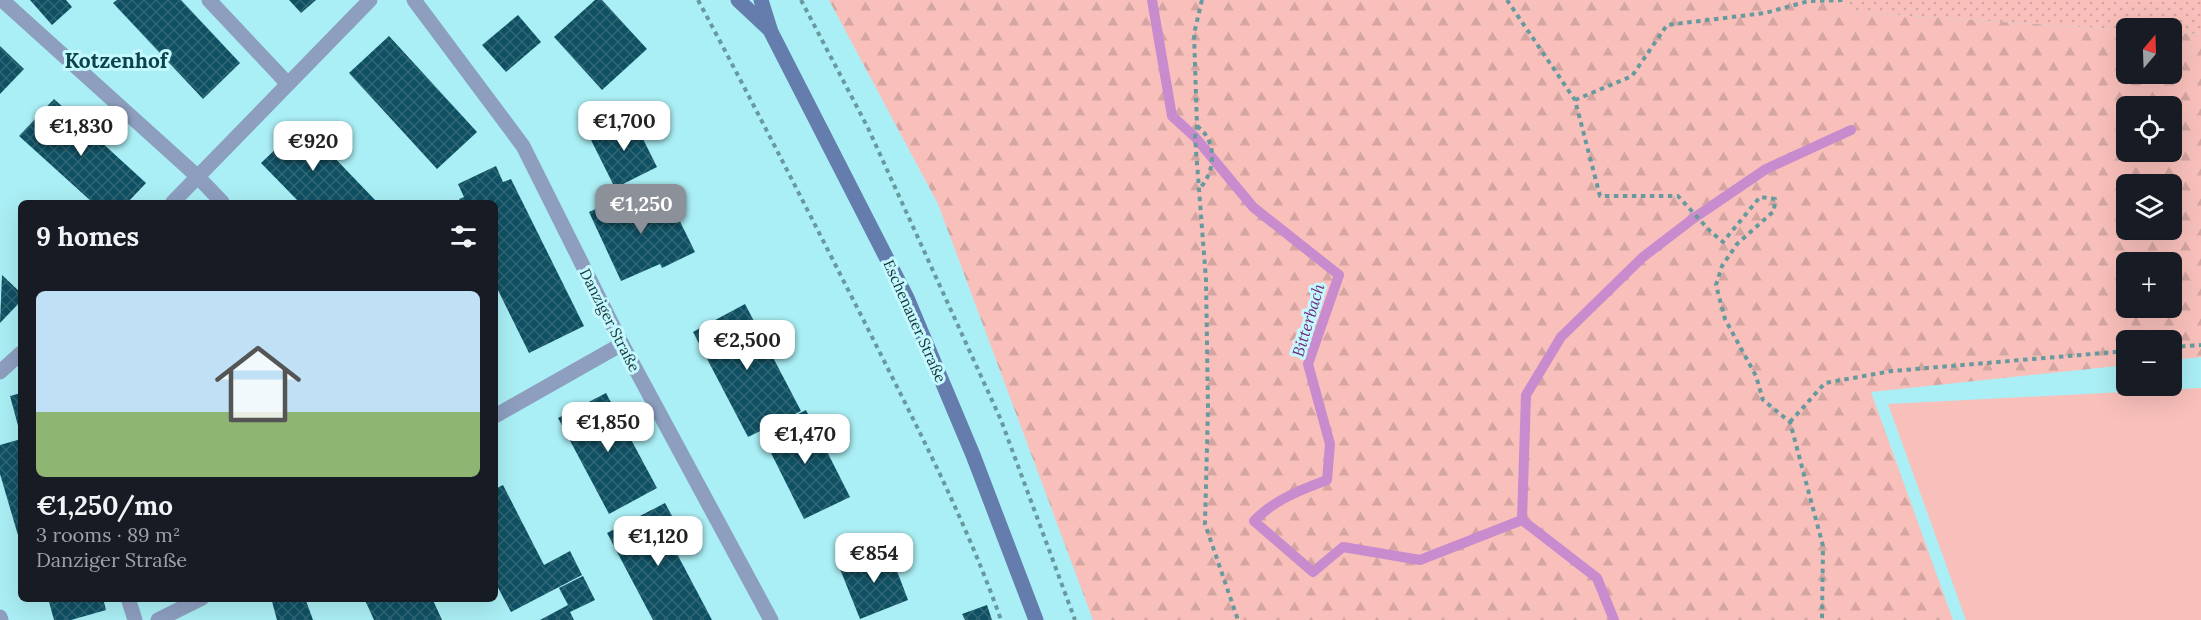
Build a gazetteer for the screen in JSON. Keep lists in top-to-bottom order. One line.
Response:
{"streets":{"main road":["Eschenauer Straße"],"street":["Danziger Straße"]},"districts":["Kotzenhof"],"water":["Bitterbach"],"north":"top","page":{"map_buttons":["+","−"],"price":["€1,700","€1,830","€920","€1,250","€2,500","€1,850","€1,470","€1,120","€854"],"heading":"9 homes","list":[{"name":"€1,250/mo","note":"3 rooms · 89 m² · Danziger Straße"}]}}
